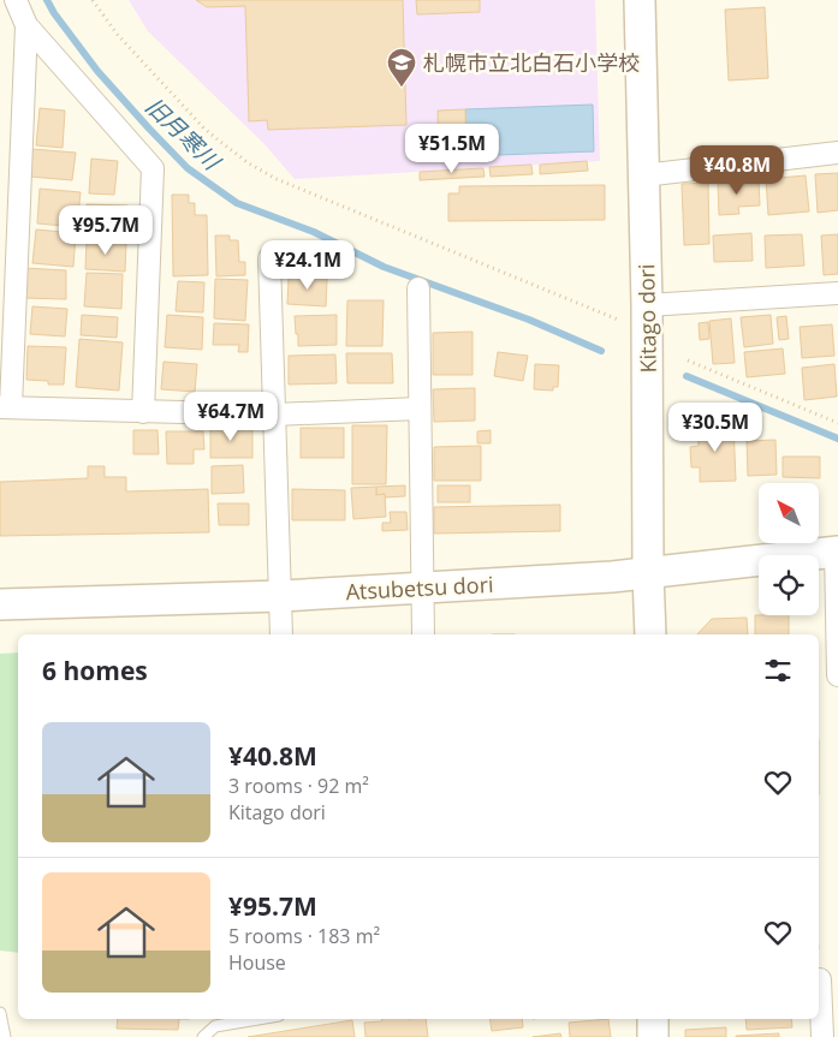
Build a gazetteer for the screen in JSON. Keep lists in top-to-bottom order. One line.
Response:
{"streets":{"street":["Kitago dori","Atsubetsu dori"]},"crossings":[["Kitago dori","Atsubetsu dori"]],"water":["旧月寒川"],"places":{"school or university":["札幌市立北白石小学校"]},"north":"top left","page":{"price":["¥51.5M","¥40.8M","¥95.7M","¥24.1M","¥64.7M","¥30.5M"],"heading":"6 homes","list":[{"name":"¥40.8M","note":"3 rooms · 92 m² · Kitago dori"},{"name":"¥95.7M","note":"5 rooms · 183 m² · House"}]}}
